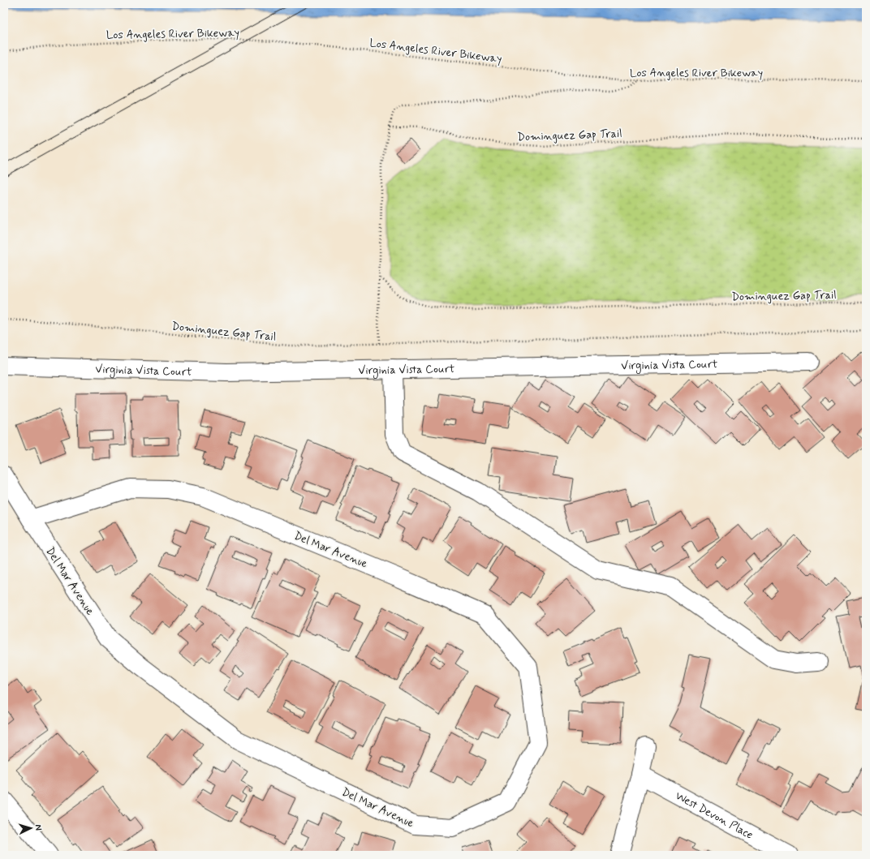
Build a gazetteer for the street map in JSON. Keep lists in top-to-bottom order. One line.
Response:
{"streets":{"street":["Virginia Vista Court","Del Mar Avenue","West Devon Place"],"path":["Los Angeles River Bikeway","Dominguez Gap Trail"]},"north":"right"}
